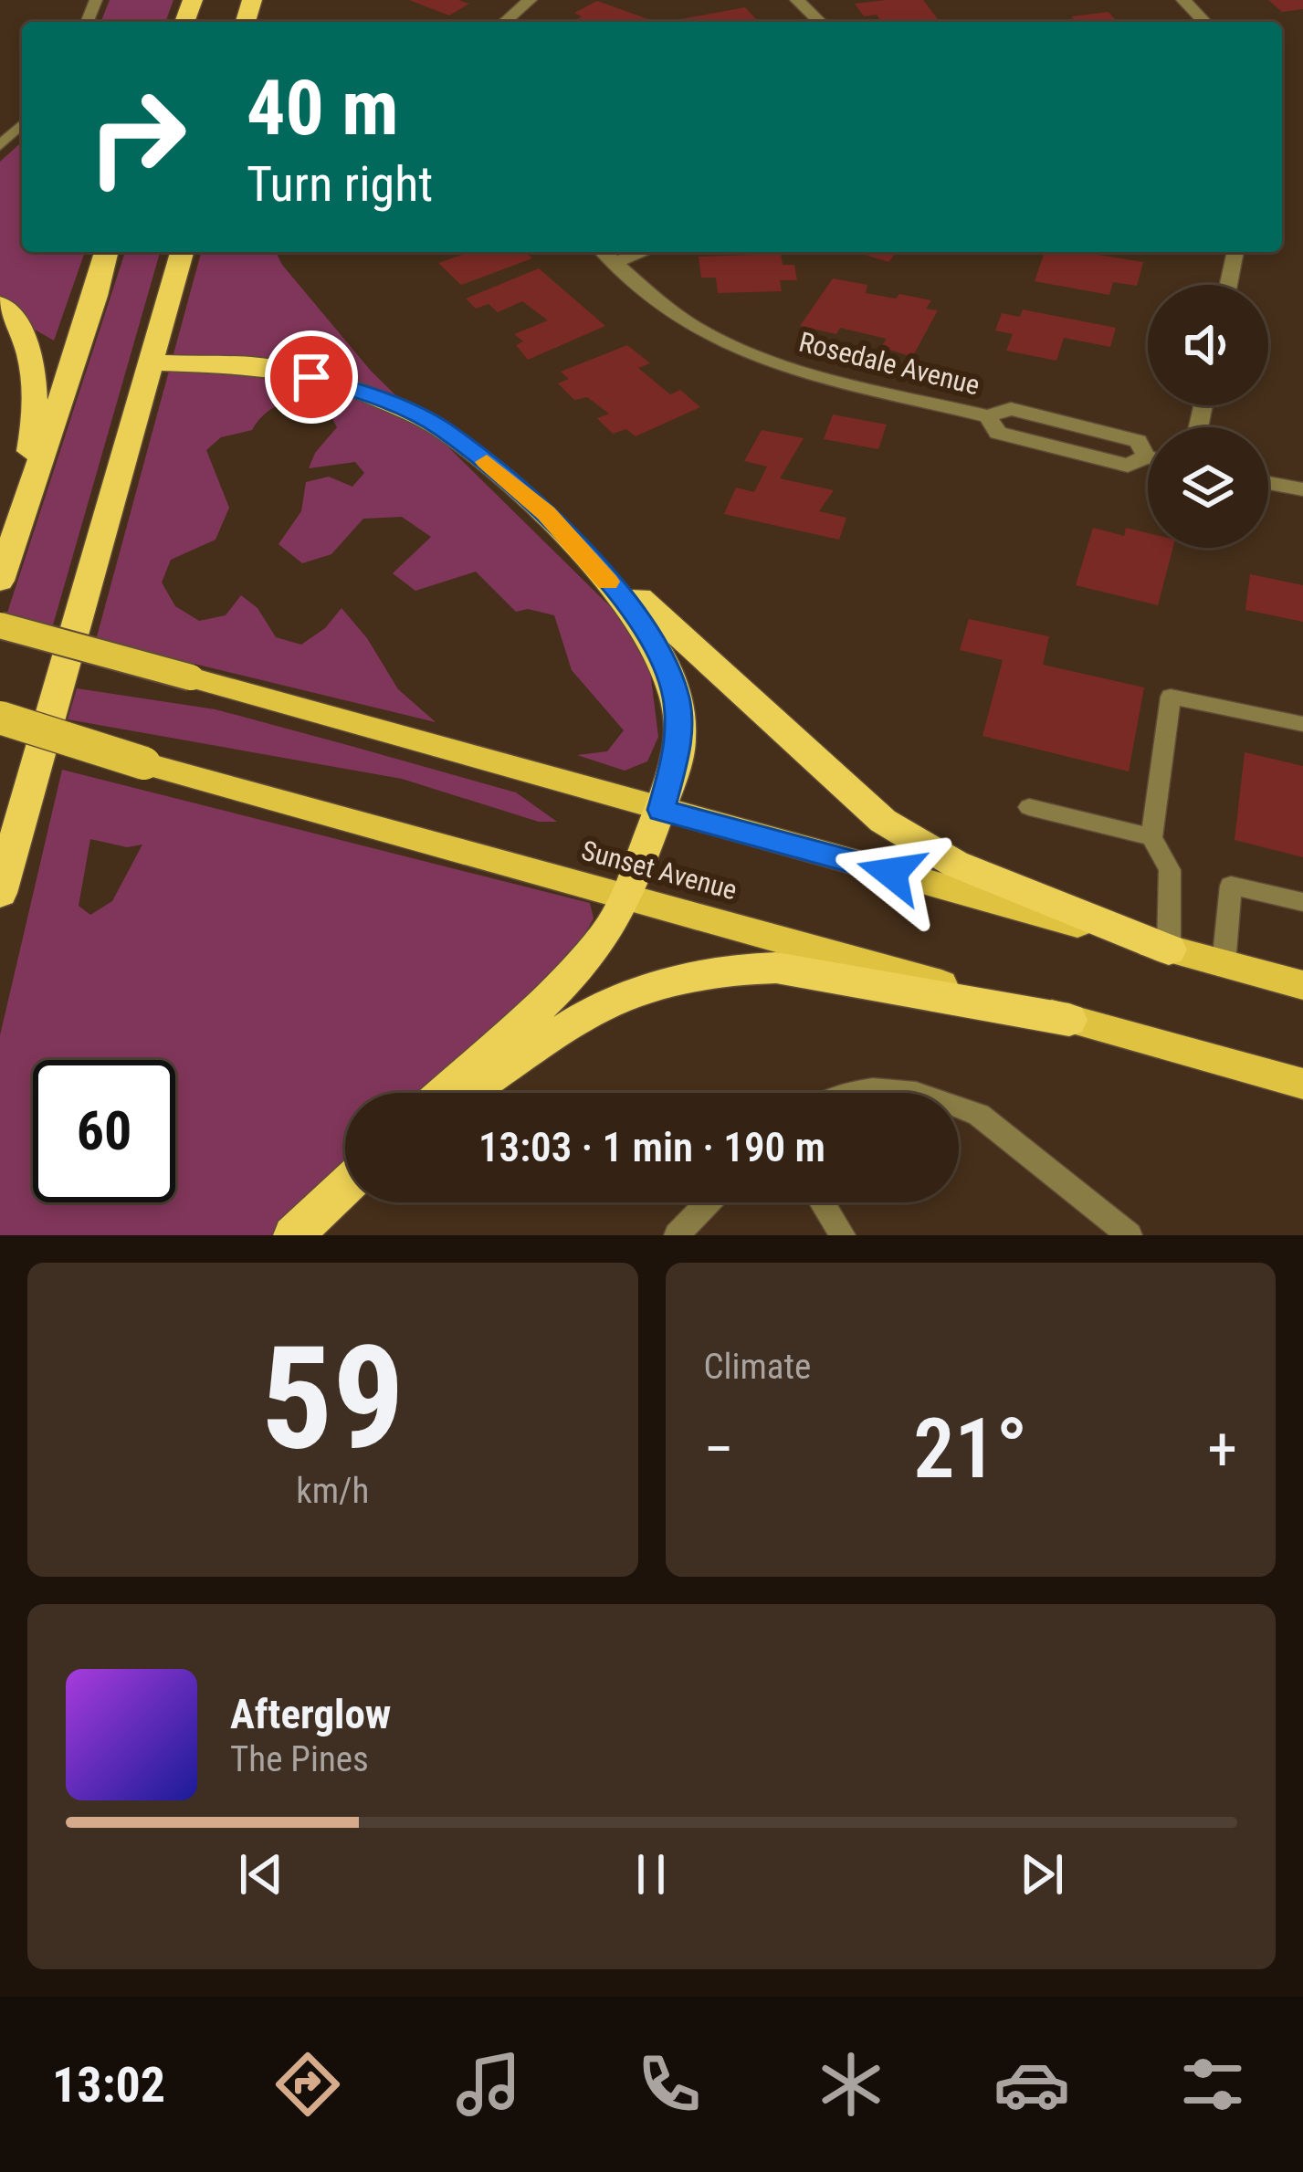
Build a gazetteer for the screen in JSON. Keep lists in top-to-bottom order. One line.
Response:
{"streets":{"main road":["Sunset Avenue"],"street":["Rosedale Avenue"]},"page":{"turn":["40 m","Turn right"],"limit":"60","trip":"13:03 · 1 min · 190 m","tile":[["59","km/h"],"Climate"],"heat":["−","21°","+"],"song":["Afterglow","The Pines"],"tabs":"13:02"}}
